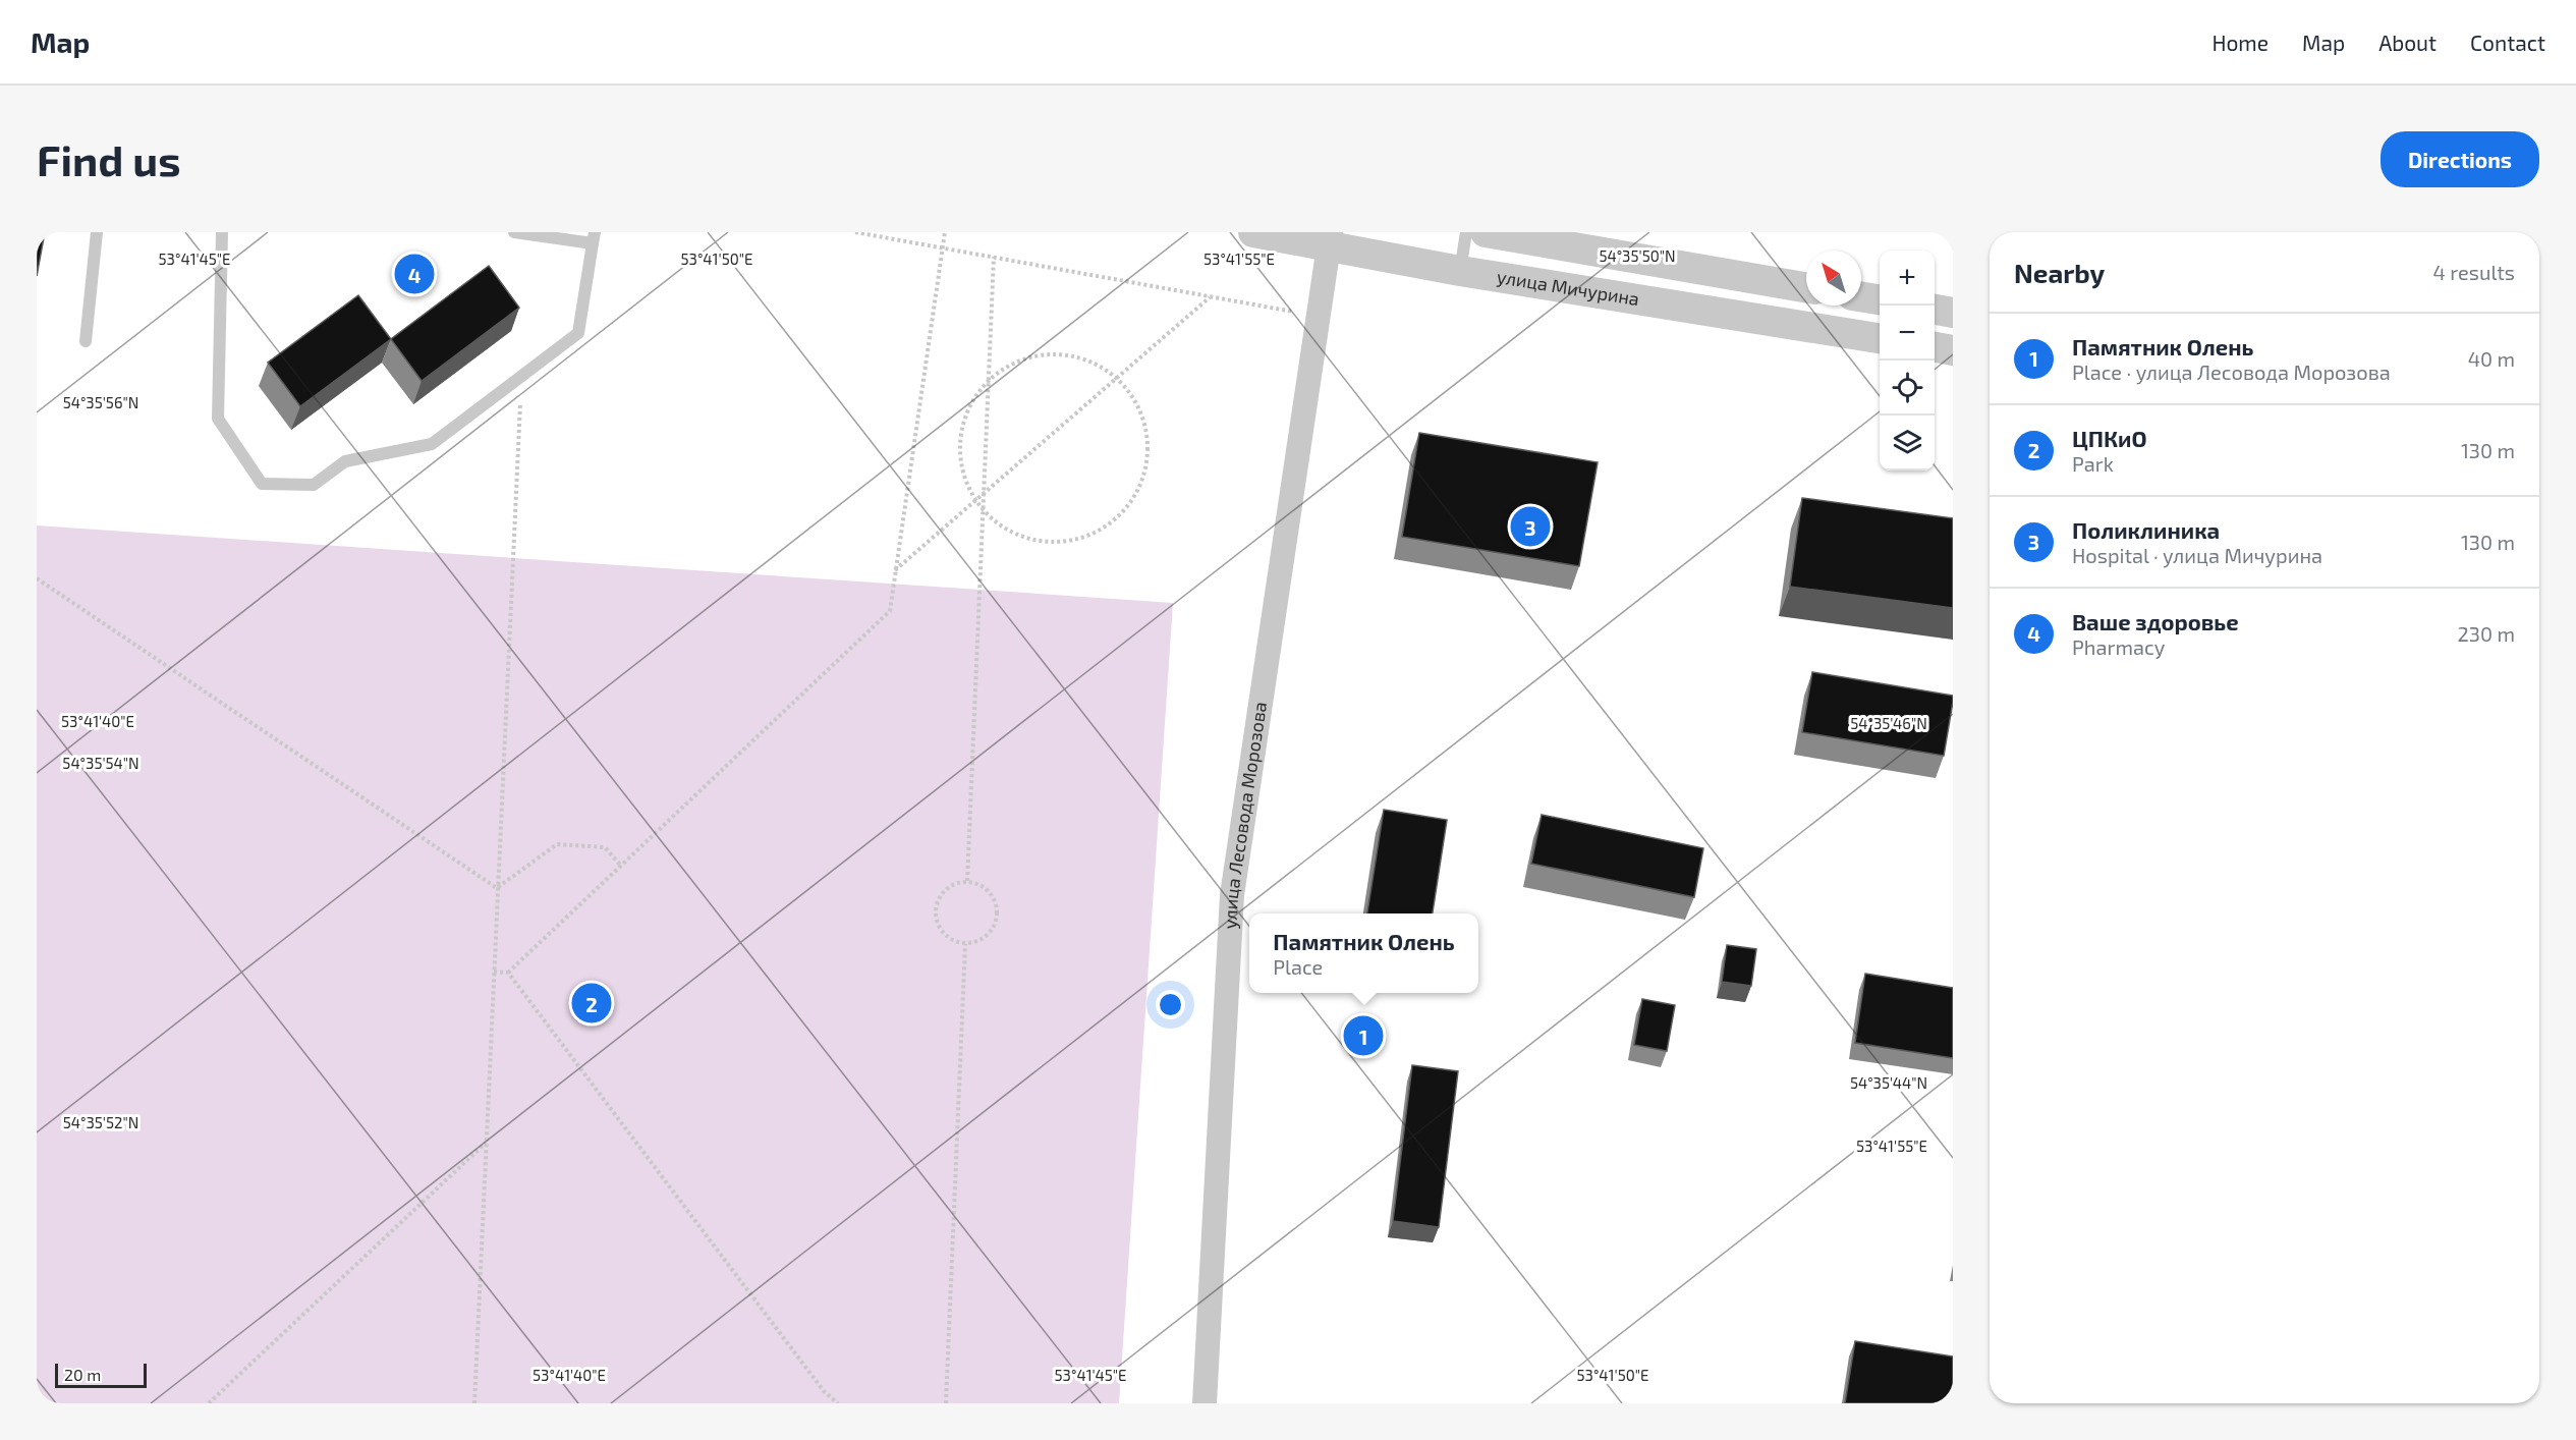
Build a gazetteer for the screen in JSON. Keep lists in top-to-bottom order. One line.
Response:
{"streets":{"street":["улица Мичурина","улица Лесовода Морозова"]},"crossings":[["улица Мичурина","улица Лесовода Морозова"]],"scale_bar":"20 m","north":"top left","page":{"header":"Map","nav":["Home","Map","About","Contact"],"buttons":"Directions","title":"Find us","heading":["Nearby","4 results"],"map_buttons":["+","−"],"pins":["4","3","2","1"],"list":[{"mark":"1","name":"Памятник Олень","note":"Place · улица Лесовода Морозова","value":"40 m"},{"mark":"2","name":"ЦПКиО","note":"Park","value":"130 m"},{"mark":"3","name":"Поликлиника","note":"Hospital · улица Мичурина","value":"130 m"},{"mark":"4","name":"Ваше здоровье","note":"Pharmacy","value":"230 m"}],"popup":["Памятник Олень","Place"],"scale":"20 m"},"coordinates":["54°35'50\"N","53°41'45\"E","53°41'50\"E","53°41'55\"E","54°35'56\"N","53°41'40\"E","54°35'46\"N","54°35'54\"N","54°35'44\"N","54°35'52\"N"]}
